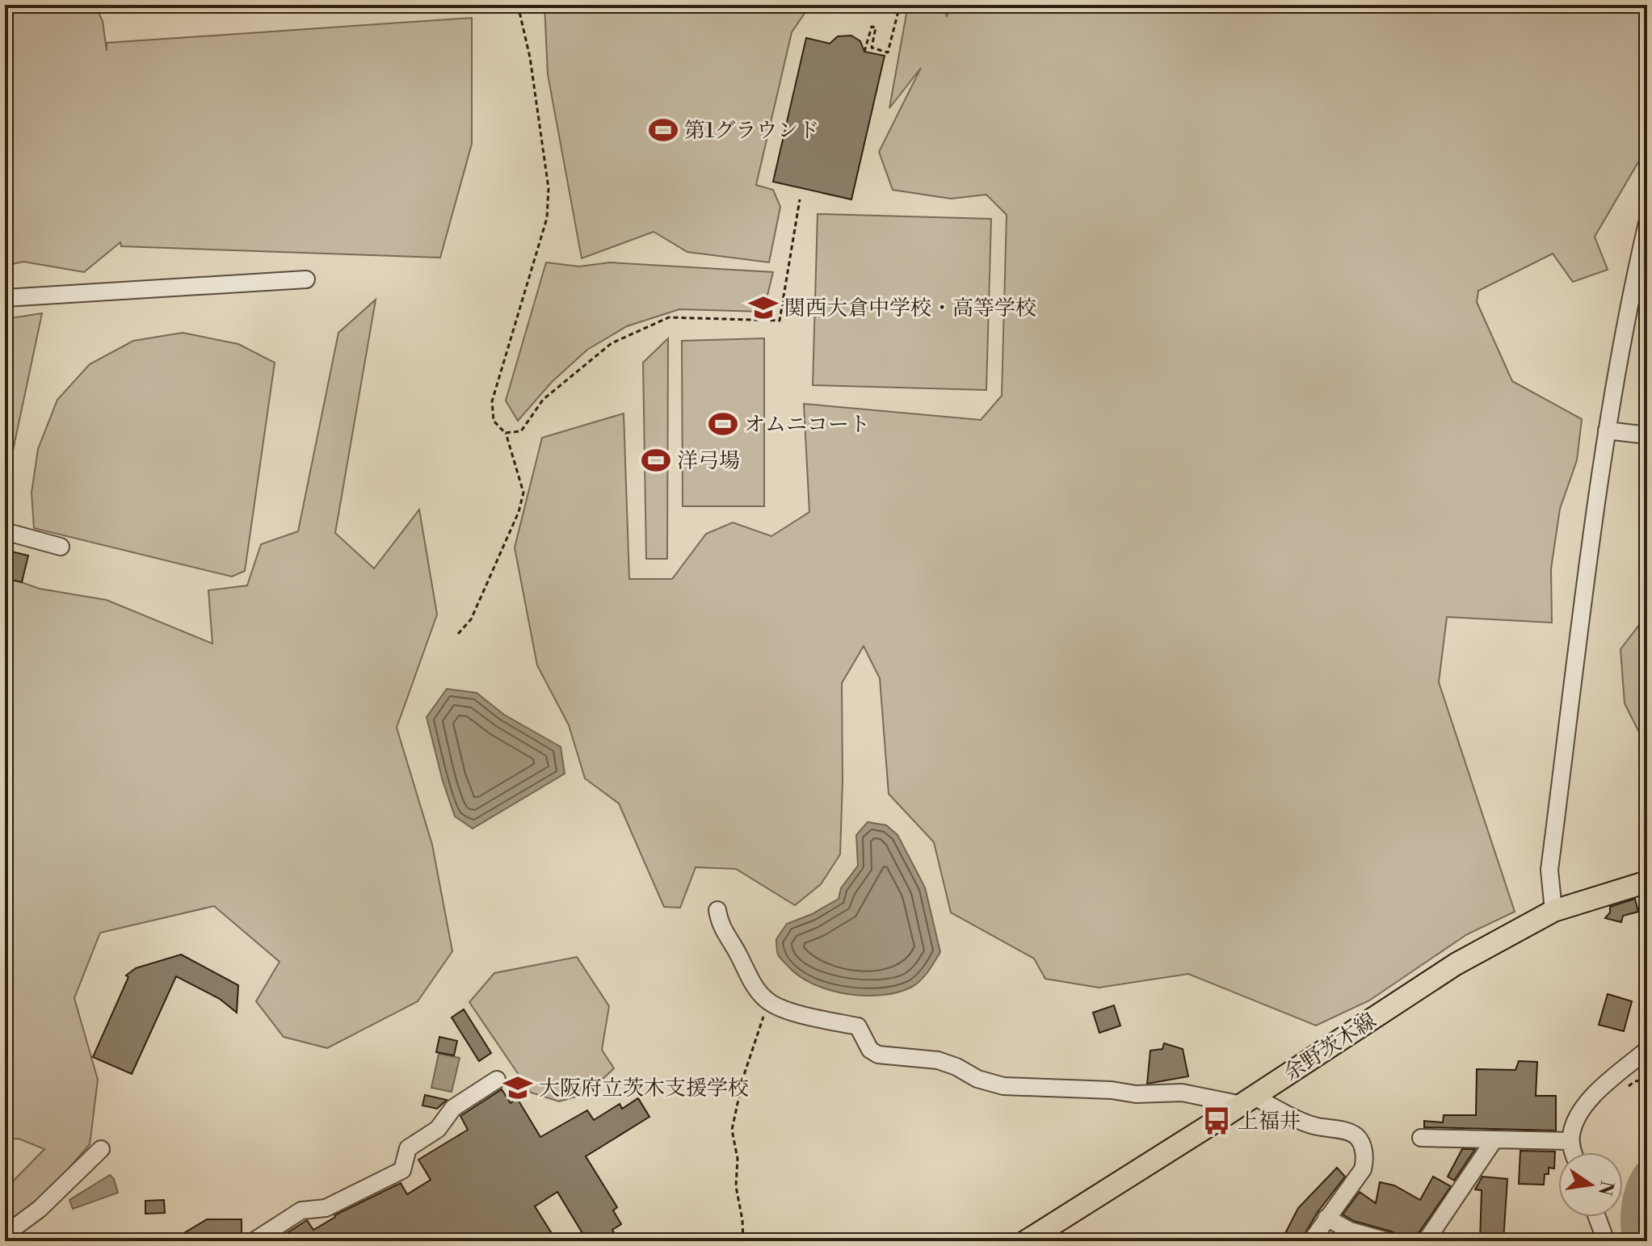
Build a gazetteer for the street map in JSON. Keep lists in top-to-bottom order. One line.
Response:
{"streets":{"main road":["余野茨木線"]},"places":{"sports":["第1グラウンド","オムニコート","洋弓場"],"school or university":["関西大倉中学校・高等学校","大阪府立茨木支援学校"],"bus stop":["上福井"]},"north":"right"}
